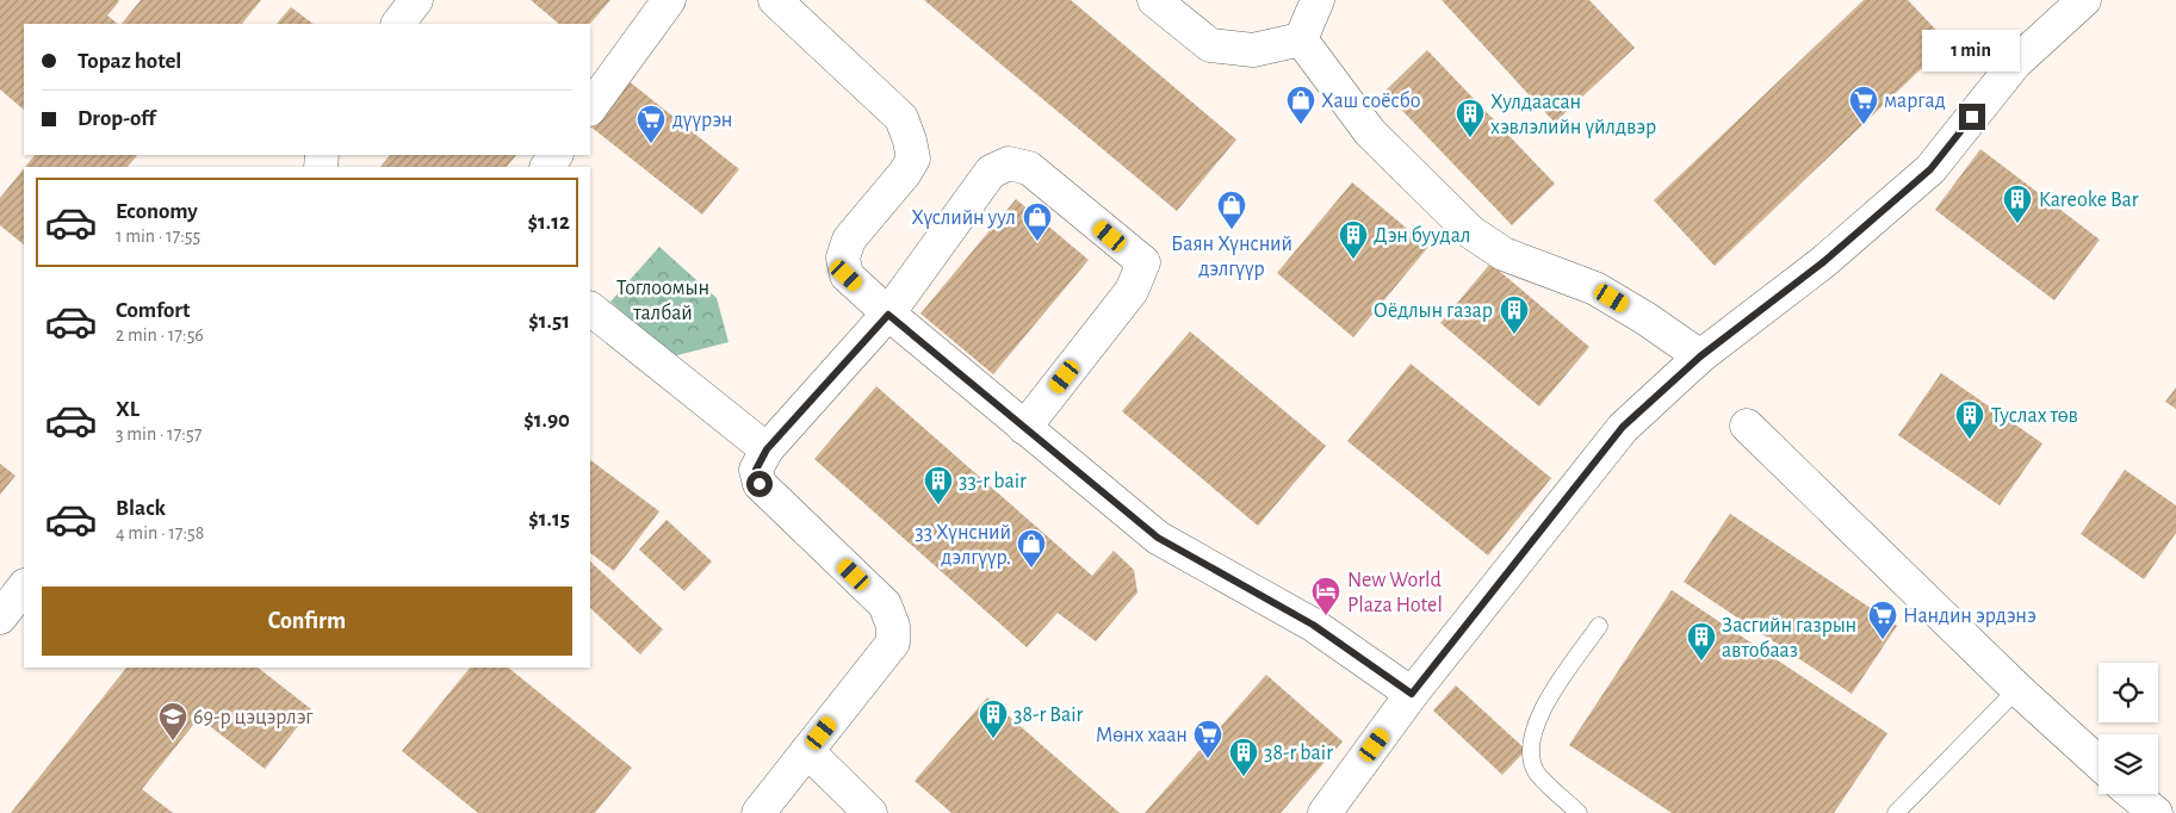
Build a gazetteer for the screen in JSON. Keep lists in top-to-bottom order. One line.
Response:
{"parks":["Тоглоомын талбай"],"places":{"shop":["Хаш соёсбо","Баян Хүнсний дэлгүүр","Хүслийн уул","33 Хүнсний дэлгүүр."],"supermarket":["маргад","дүүрэн","Нандин эрдэнэ","Мөнх хаан"],"building":["Хулдаасан хэвлэлийн үйлдвэр","Kareoke Bar","Дэн буудал","Оёдлын газар","Туслах төв","33-r bair","Засгийн газрын автобааз","38-r Bair","38-r bair"],"hotel":["New World Plaza Hotel"],"school or university":["69-р цэцэрлэг"]},"page":{"banner":["Topaz hotel","Drop-off"],"bubble":"1 min","list":[{"name":"Economy","note":"1 min · 17:55","value":"$1.12"},{"name":"Comfort","note":"2 min · 17:56","value":"$1.51"},{"name":"XL","note":"3 min · 17:57","value":"$1.90"},{"name":"Black","note":"4 min · 17:58","value":"$1.15"}],"buttons":"Confirm"}}
